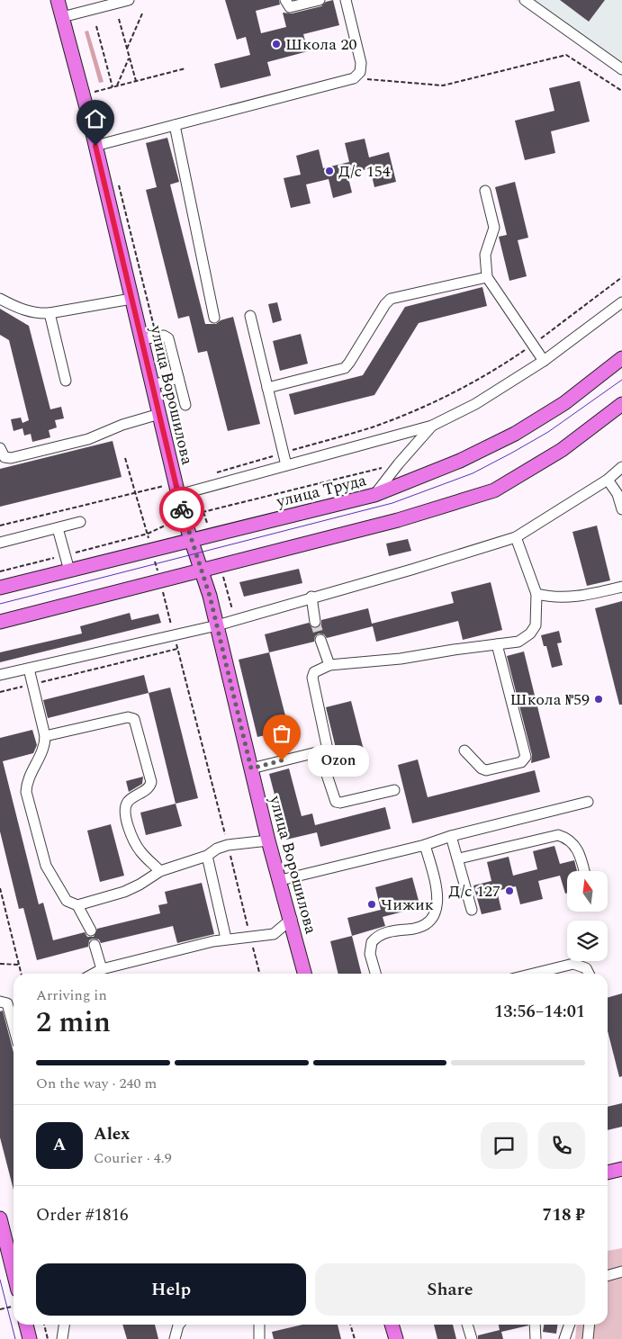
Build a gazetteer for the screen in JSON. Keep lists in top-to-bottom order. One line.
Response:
{"streets":{"main road":["улица Ворошилова","улица Труда"]},"crossings":[["улица Ворошилова","улица Труда"]],"places":["Школа 20","Д/с 154","Школа №59","Ozon","Д/с 127","Чижик"],"north":"top","page":{"bubble":"Ozon","heading":["2 min","Arriving in","13:56–14:01"],"panel":["Alex","Courier · 4.9","Order #1816","718 ₽"],"bar":"On the way · 240 m","round":"A","buttons":["Help","Share"]}}
